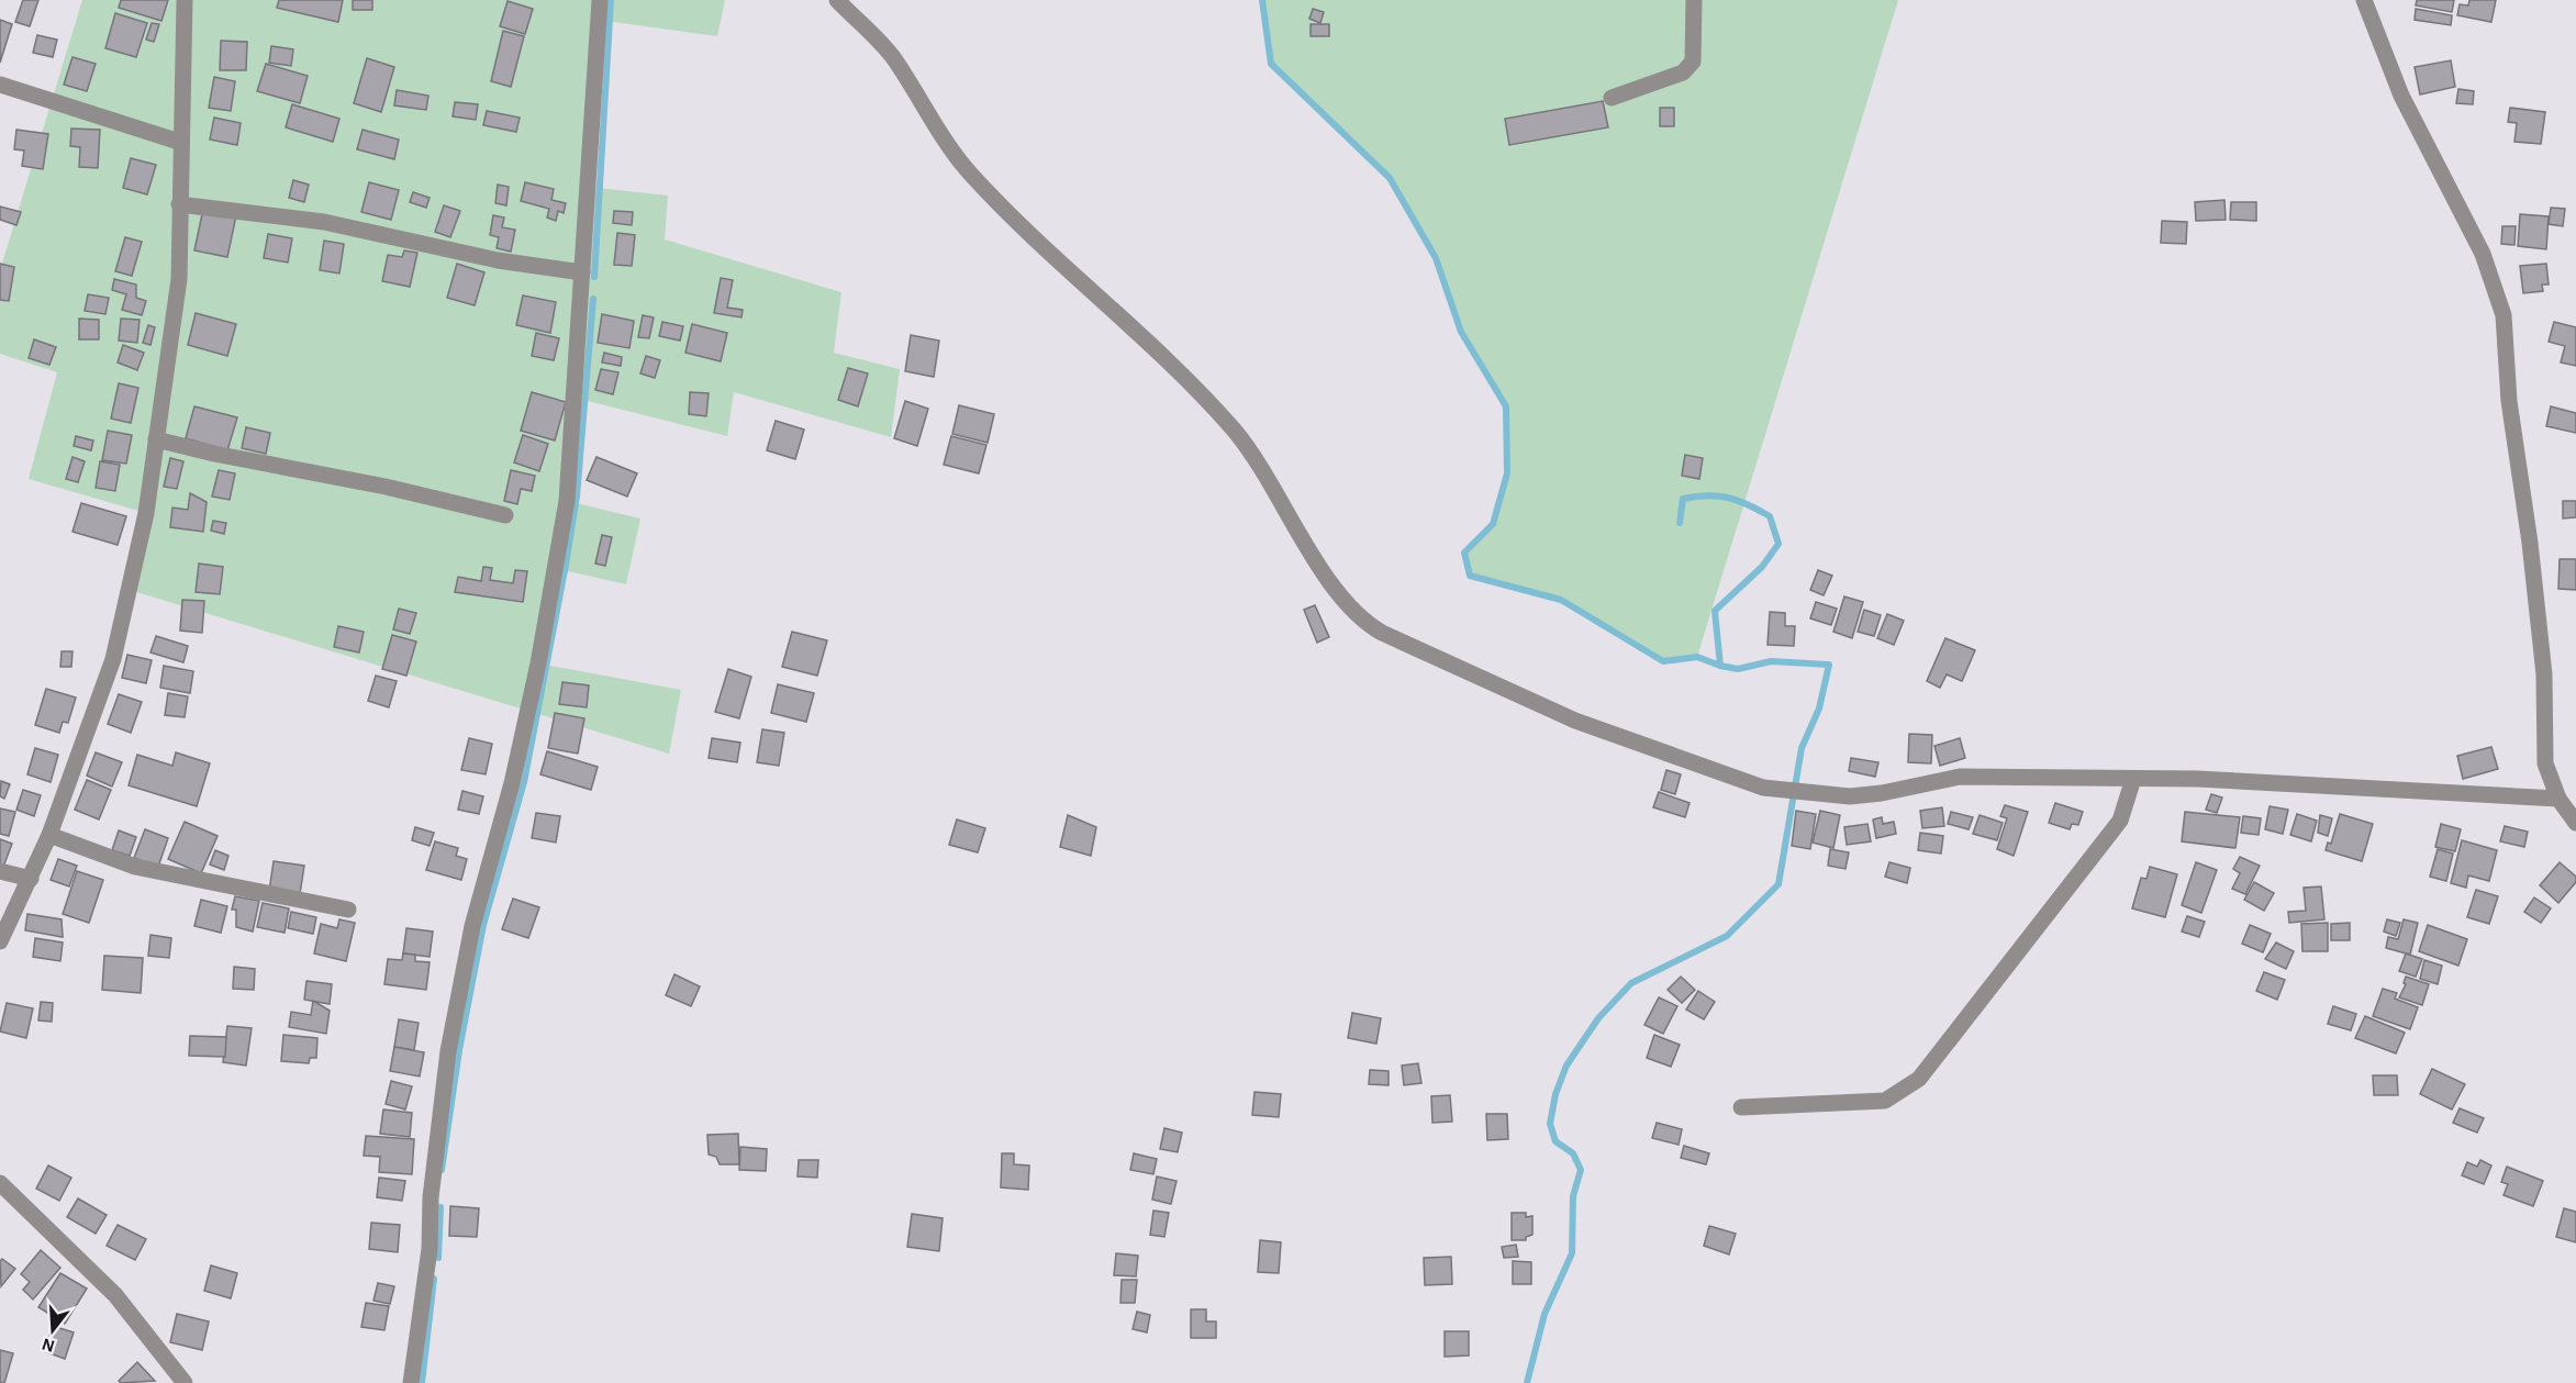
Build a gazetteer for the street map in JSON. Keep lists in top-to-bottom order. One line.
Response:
{"north":"bottom"}
